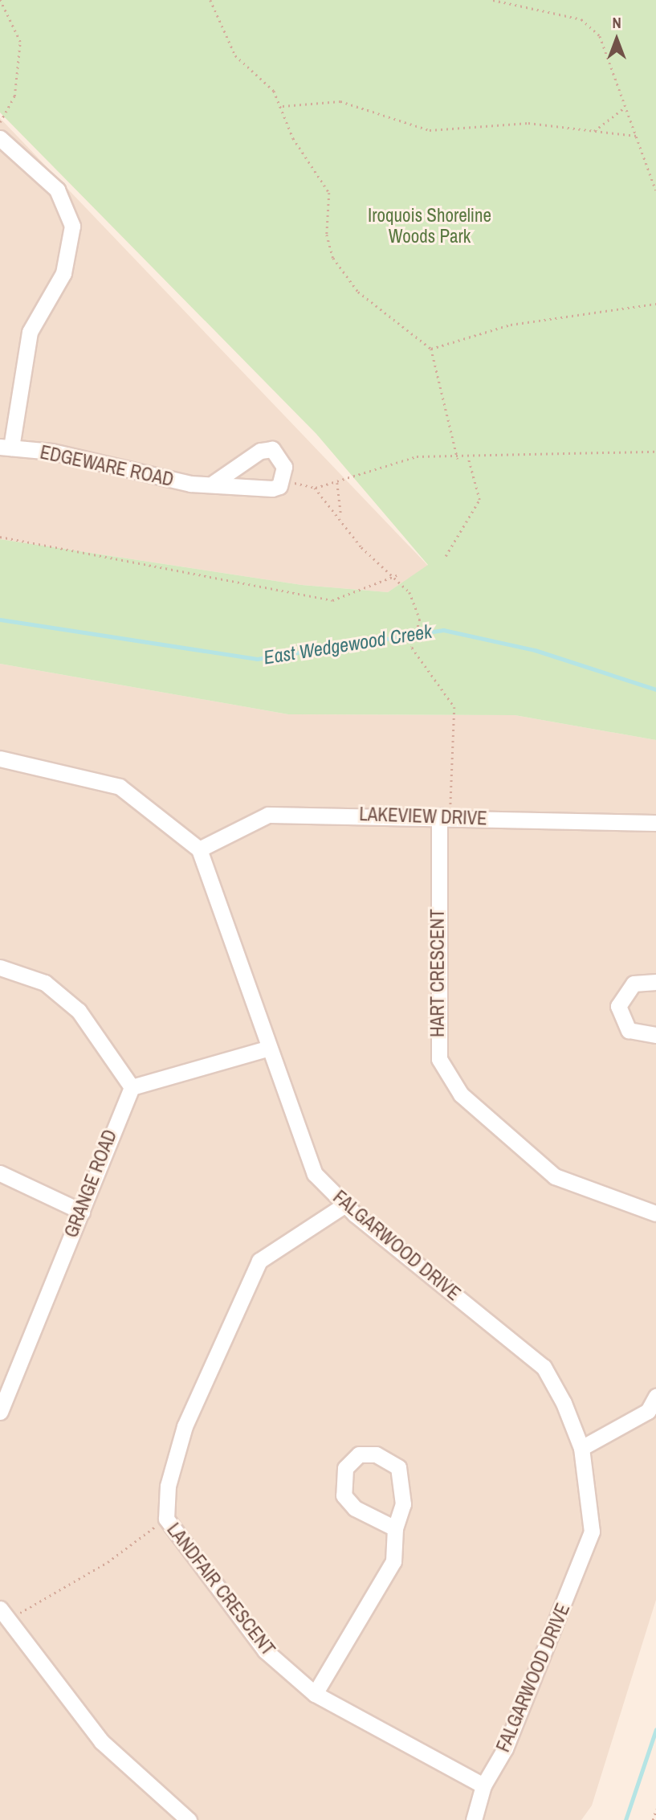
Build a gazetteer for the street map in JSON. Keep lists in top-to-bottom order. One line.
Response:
{"streets":{"street":["EDGEWARE ROAD","LAKEVIEW DRIVE","HART CRESCENT","GRANGE ROAD","FALGARWOOD DRIVE","LANDFAIR CRESCENT"]},"crossings":[["LAKEVIEW DRIVE","HART CRESCENT"],["LAKEVIEW DRIVE","FALGARWOOD DRIVE"],["FALGARWOOD DRIVE","LANDFAIR CRESCENT"]],"water":["East Wedgewood Creek"],"parks":["Iroquois Shoreline Woods Park"],"north":"top"}
